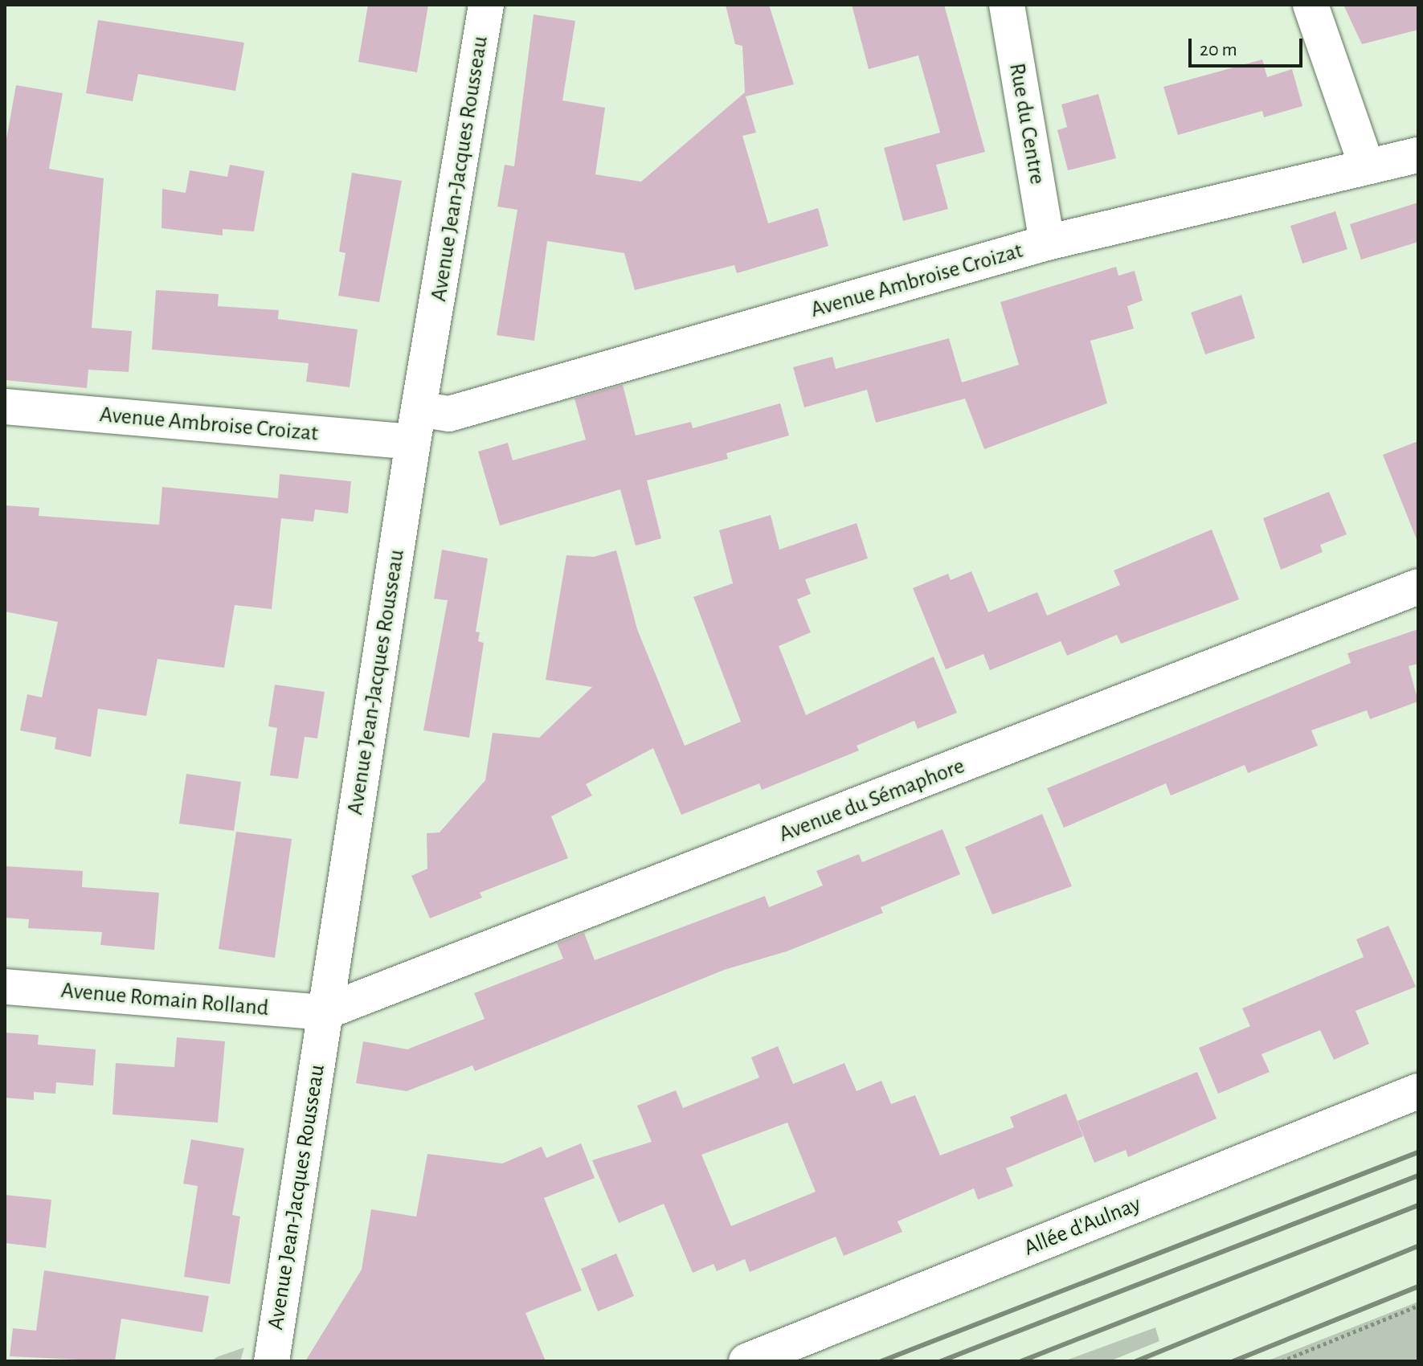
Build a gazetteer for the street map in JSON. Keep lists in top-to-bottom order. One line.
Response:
{"streets":{"street":["Rue du Centre","Avenue Jean-Jacques Rousseau","Avenue Ambroise Croizat","Avenue du Sémaphore","Avenue Romain Rolland","Allée d'Aulnay"]},"crossings":[["Rue du Centre","Avenue Ambroise Croizat"],["Avenue Jean-Jacques Rousseau","Avenue Ambroise Croizat"],["Avenue Jean-Jacques Rousseau","Avenue du Sémaphore"],["Avenue Jean-Jacques Rousseau","Avenue Romain Rolland"],["Avenue du Sémaphore","Avenue Romain Rolland"]],"scale_bar":"20 m"}
